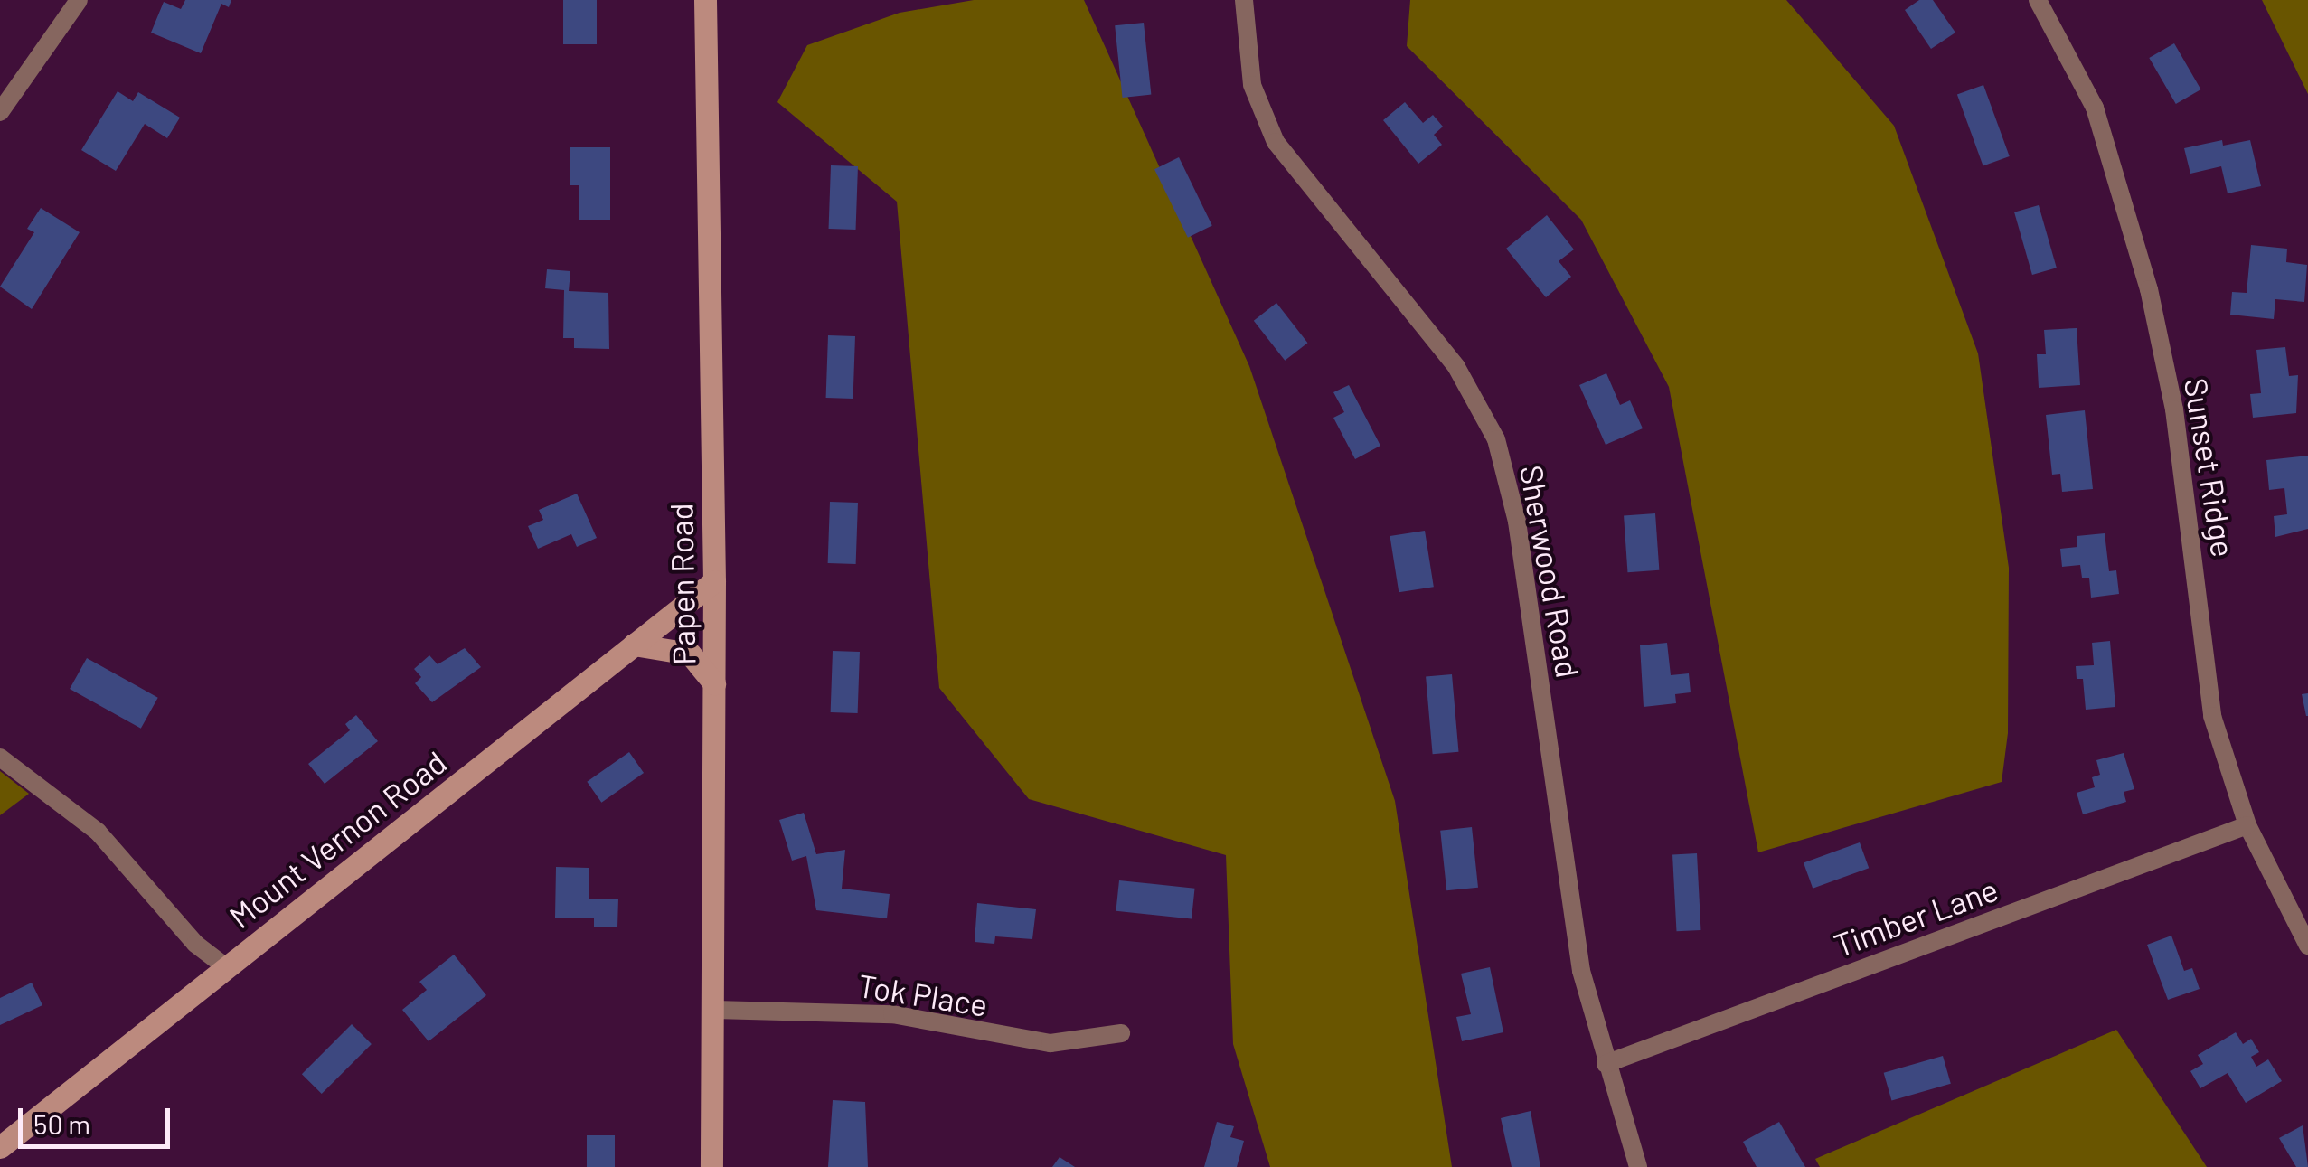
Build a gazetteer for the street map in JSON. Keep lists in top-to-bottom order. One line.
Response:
{"streets":{"street":["Sunset Ridge","Sherwood Road","Papen Road","Mount Vernon Road","Timber Lane","Tok Place"]},"crossings":[["Sunset Ridge","Timber Lane"],["Sherwood Road","Timber Lane"],["Papen Road","Mount Vernon Road"],["Papen Road","Tok Place"]],"scale_bar":"50 m"}
